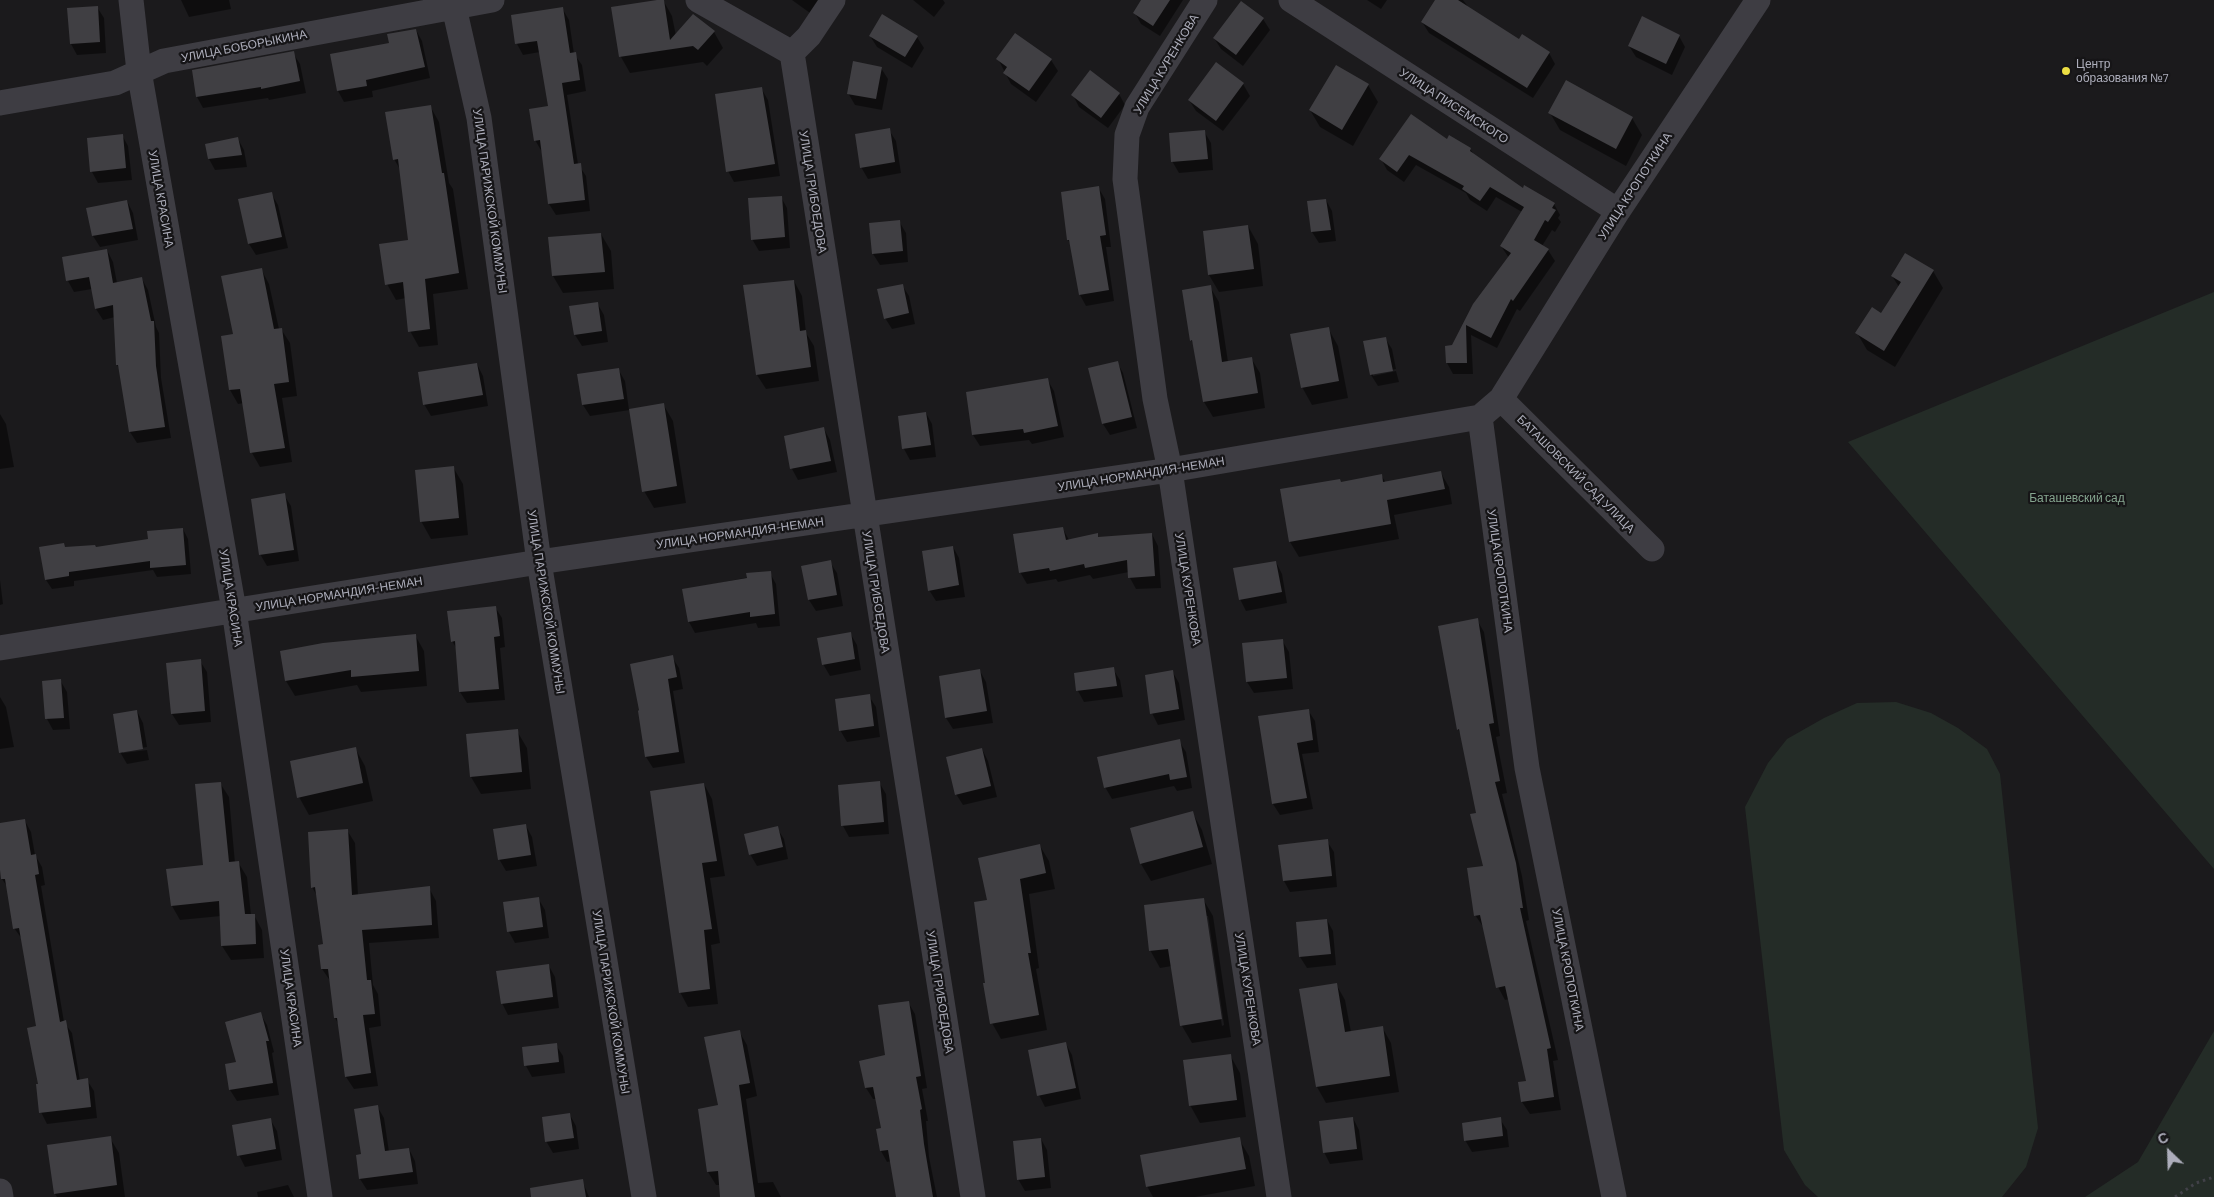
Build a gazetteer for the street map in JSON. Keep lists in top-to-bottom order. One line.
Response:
{"streets":{"street":["УЛИЦА БОБОРЫКИНА","УЛИЦА КУРЕНКОВА","УЛИЦА ПИСЕМСКОГО","УЛИЦА КРОПОТКИНА","УЛИЦА ГРИБОЕДОВА","УЛИЦА КРАСИНА","УЛИЦА ПАРИЖСКОЙ КОММУНЫ","УЛИЦА НОРМАНДИЯ-НЕМАН","БАТАШОВСКИЙ САД УЛИЦА"]},"crossings":[["УЛИЦА БОБОРЫКИНА","УЛИЦА КРАСИНА"],["УЛИЦА БОБОРЫКИНА","УЛИЦА ПАРИЖСКОЙ КОММУНЫ"],["УЛИЦА КУРЕНКОВА","УЛИЦА НОРМАНДИЯ-НЕМАН"],["УЛИЦА ПИСЕМСКОГО","УЛИЦА КРОПОТКИНА"],["УЛИЦА КРОПОТКИНА","УЛИЦА НОРМАНДИЯ-НЕМАН"],["УЛИЦА КРОПОТКИНА","БАТАШОВСКИЙ САД УЛИЦА"],["УЛИЦА ГРИБОЕДОВА","УЛИЦА НОРМАНДИЯ-НЕМАН"],["УЛИЦА КРАСИНА","УЛИЦА НОРМАНДИЯ-НЕМАН"],["УЛИЦА ПАРИЖСКОЙ КОММУНЫ","УЛИЦА НОРМАНДИЯ-НЕМАН"]],"parks":["Баташевский сад"],"places":["Центр образования №7"],"north":"top left"}
